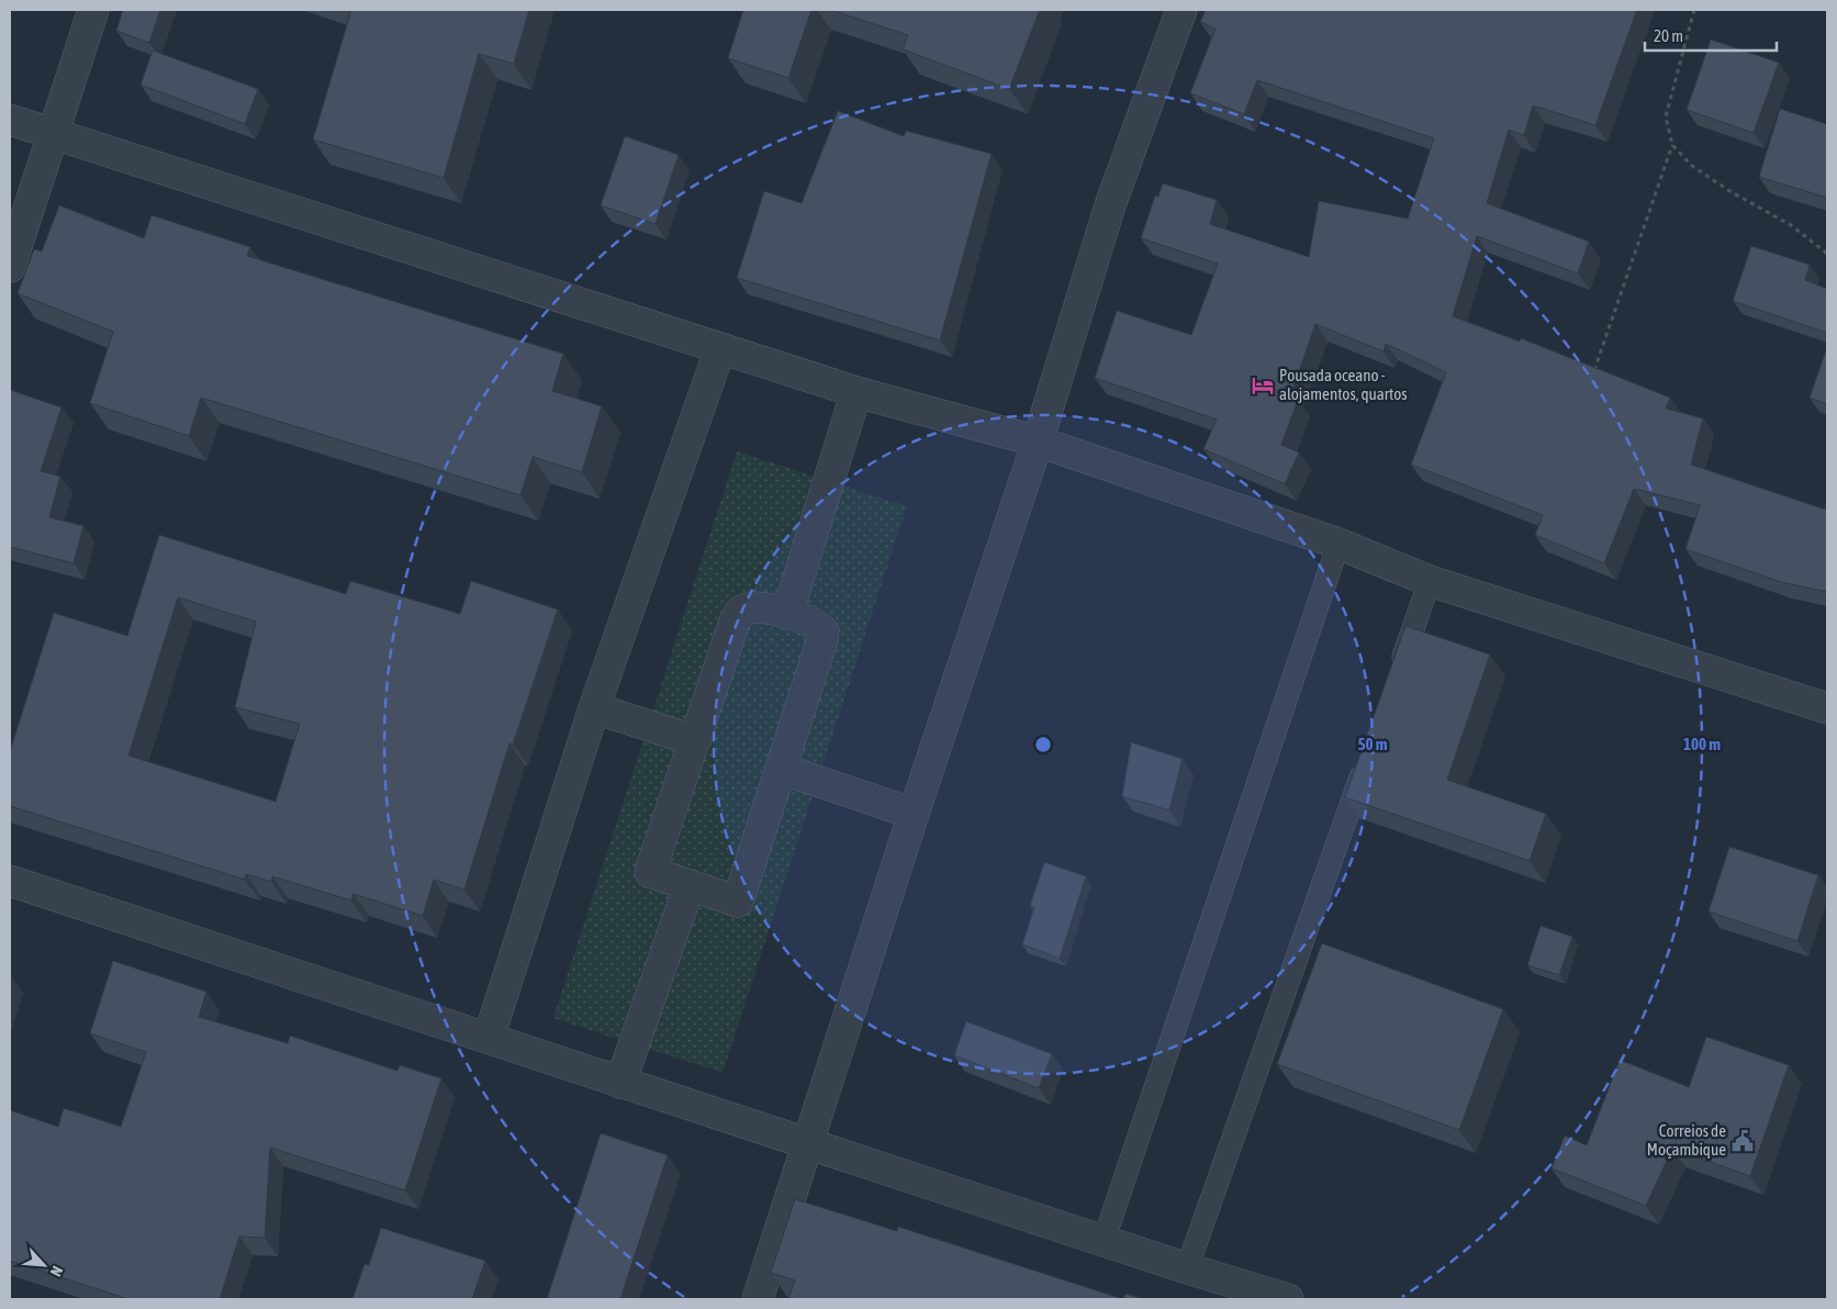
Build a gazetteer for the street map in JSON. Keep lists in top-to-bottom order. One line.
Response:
{"places":{"hotel":["Pousada oceano - alojamentos, quartos"],"public building":["Correios de Moçambique"]},"scale_bar":"20 m","north":"bottom right","rings":["50 m","100 m"]}
